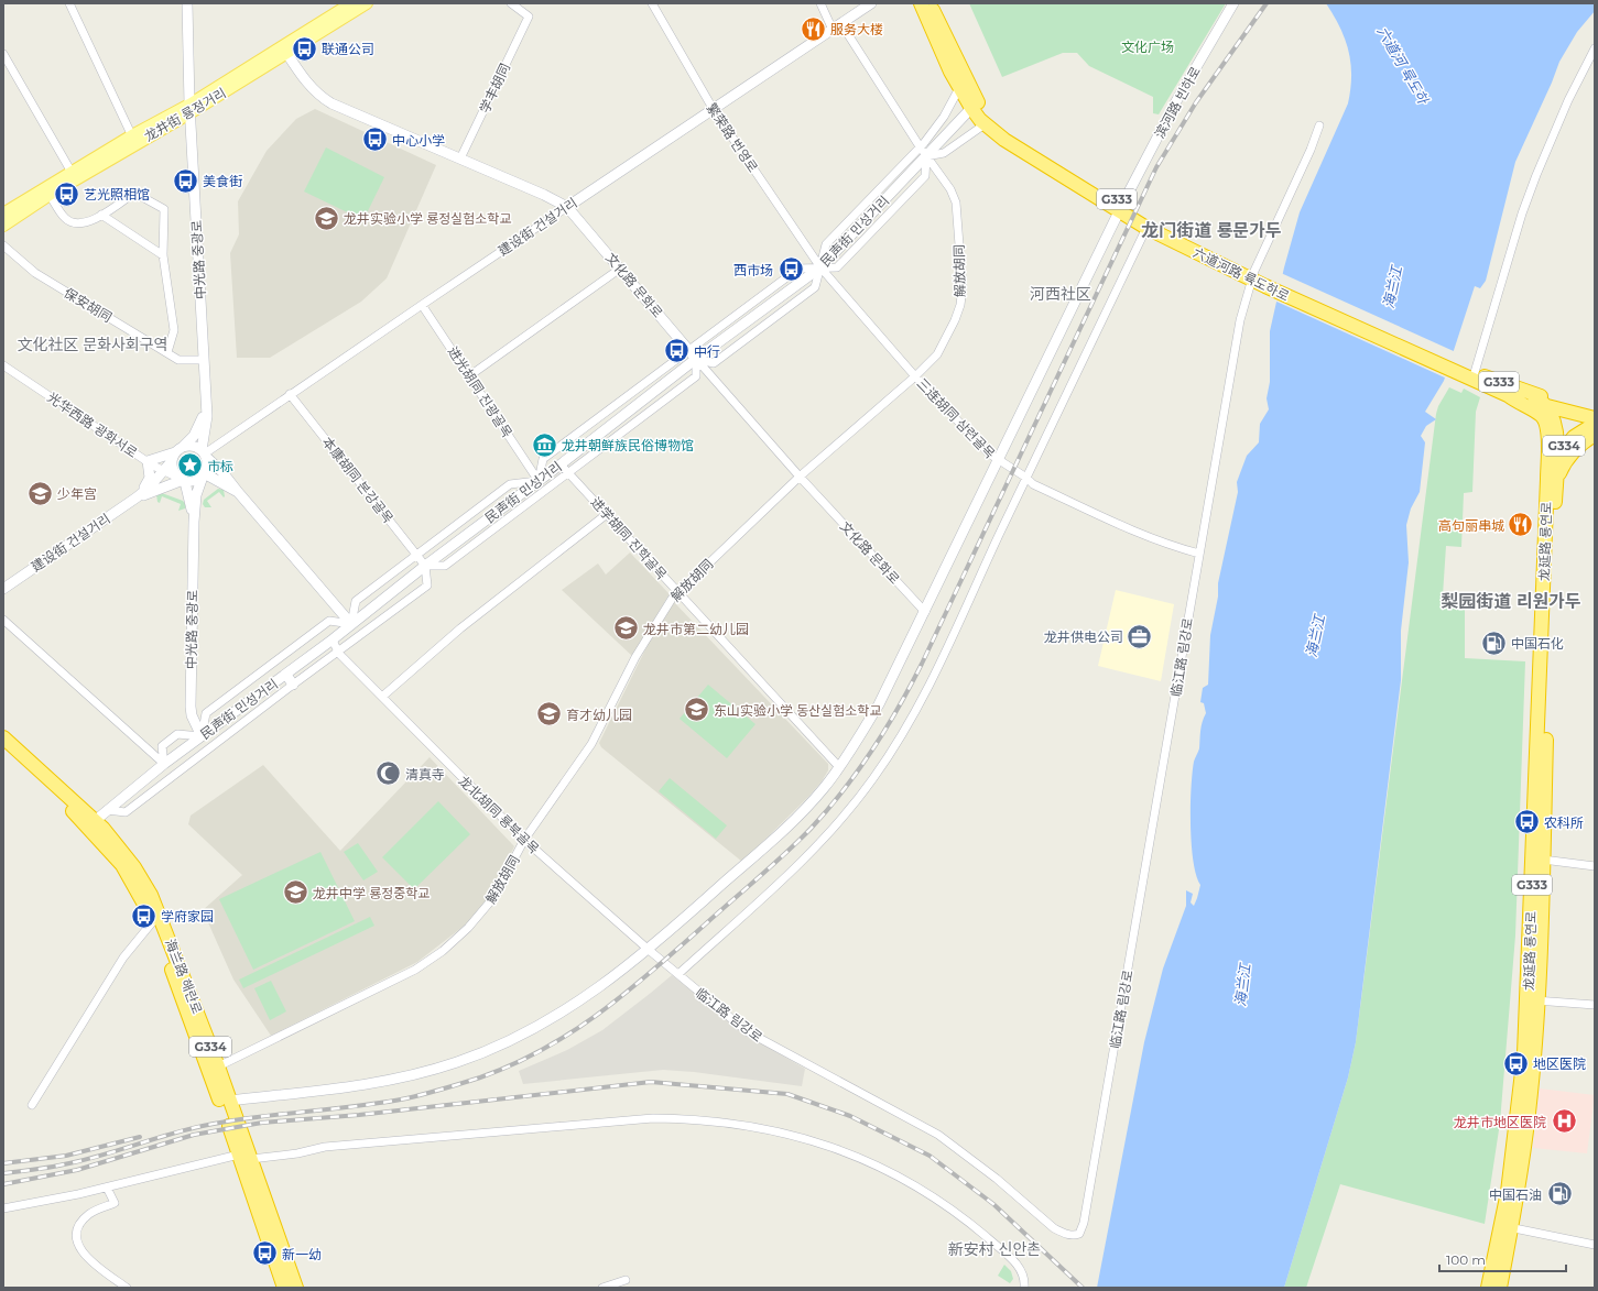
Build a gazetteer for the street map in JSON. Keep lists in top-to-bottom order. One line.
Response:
{"streets":{"highway":["G333","六道河路 륙도하로","G334","龙延路 룡연로","海兰路 해란로"],"main road":["龙井街 룡정거리"],"street":["学丰胡同","滨河路 빈하로","繁荣路 번영로","建设街 건설거리","民声街 민성거리","中光路 중광로","解放胡同","文化路 문화로","保安胡同","进光胡同 진광골목","三连胡同 삼련골목","光华西路 광화서로","本康胡同 본강골목","进学胡同 진학골목","临江路 림강로","龙北胡同 룡북골목"]},"crossings":[["学丰胡同","文化路 문화로"],["滨河路 빈하로","六道河路 륙도하로"],["滨河路 빈하로","文化路 문화로"],["滨河路 빈하로","三连胡同 삼련골목"],["滨河路 빈하로","进学胡同 진학골목"],["滨河路 빈하로","临江路 림강로"],["滨河路 빈하로","龙北胡同 룡북골목"],["滨河路 빈하로","海兰路 해란로"],["龙井街 룡정거리","中光路 중광로"],["龙井街 룡정거리","文化路 문화로"],["繁荣路 번영로","建设街 건설거리"],["繁荣路 번영로","民声街 민성거리"],["繁荣路 번영로","三连胡同 삼련골목"],["建设街 건설거리","中光路 중광로"],["建设街 건설거리","解放胡同"],["建设街 건설거리","文化路 문화로"],["建设街 건설거리","进光胡同 진광골목"],["建设街 건설거리","光华西路 광화서로"],["建设街 건설거리","本康胡同 본강골목"],["民声街 민성거리","中光路 중광로"],["民声街 민성거리","解放胡同"],["民声街 민성거리","六道河路 륙도하로"],["民声街 민성거리","文化路 문화로"],["民声街 민성거리","进光胡同 진광골목"],["民声街 민성거리","三连胡同 삼련골목"],["民声街 민성거리","本康胡同 본강골목"],["民声街 민성거리","进学胡同 진학골목"],["民声街 민성거리","海兰路 해란로"],["中光路 중광로","保安胡同"],["中光路 중광로","光华西路 광화서로"],["解放胡同","文化路 문화로"],["解放胡同","三连胡同 삼련골목"],["解放胡同","进学胡同 진학골목"],["解放胡同","龙北胡同 룡북골목"],["解放胡同","海兰路 해란로"],["六道河路 륙도하로","龙延路 룡연로"],["六道河路 륙도하로","临江路 림강로"],["三连胡同 삼련골목","临江路 림강로"],["临江路 림강로","龙北胡同 룡북골목"]],"districts":["龙门街道 룡문가두","河西社区","文化社区 문화사회구역","梨园街道 리원가두","新安村 신안촌"],"water":["六道河 륙도하","海兰江"],"parks":["文化广场"],"places":{"restaurant":["服务大楼","高句丽串城"],"bus stop":["联通公司","中心小学","美食街","艺光照相馆","西市场","中行","农科所","学府家园","地区医院","新一幼"],"school or university":["龙井实验小学 룡정실험소학교","少年宫","龙井市第二幼儿园","东山实验小学 동산실험소학교","育才幼儿园","龙井中学 룡정중학교"],"museum":["龙井朝鲜族民俗博物馆"],"place":["市标"],"office":["龙井供电公司"],"fuel station":["中国石化","中国石油"],"mosque":["清真寺"],"hospital":["龙井市地区医院"]},"scale_bar":"100 m"}
